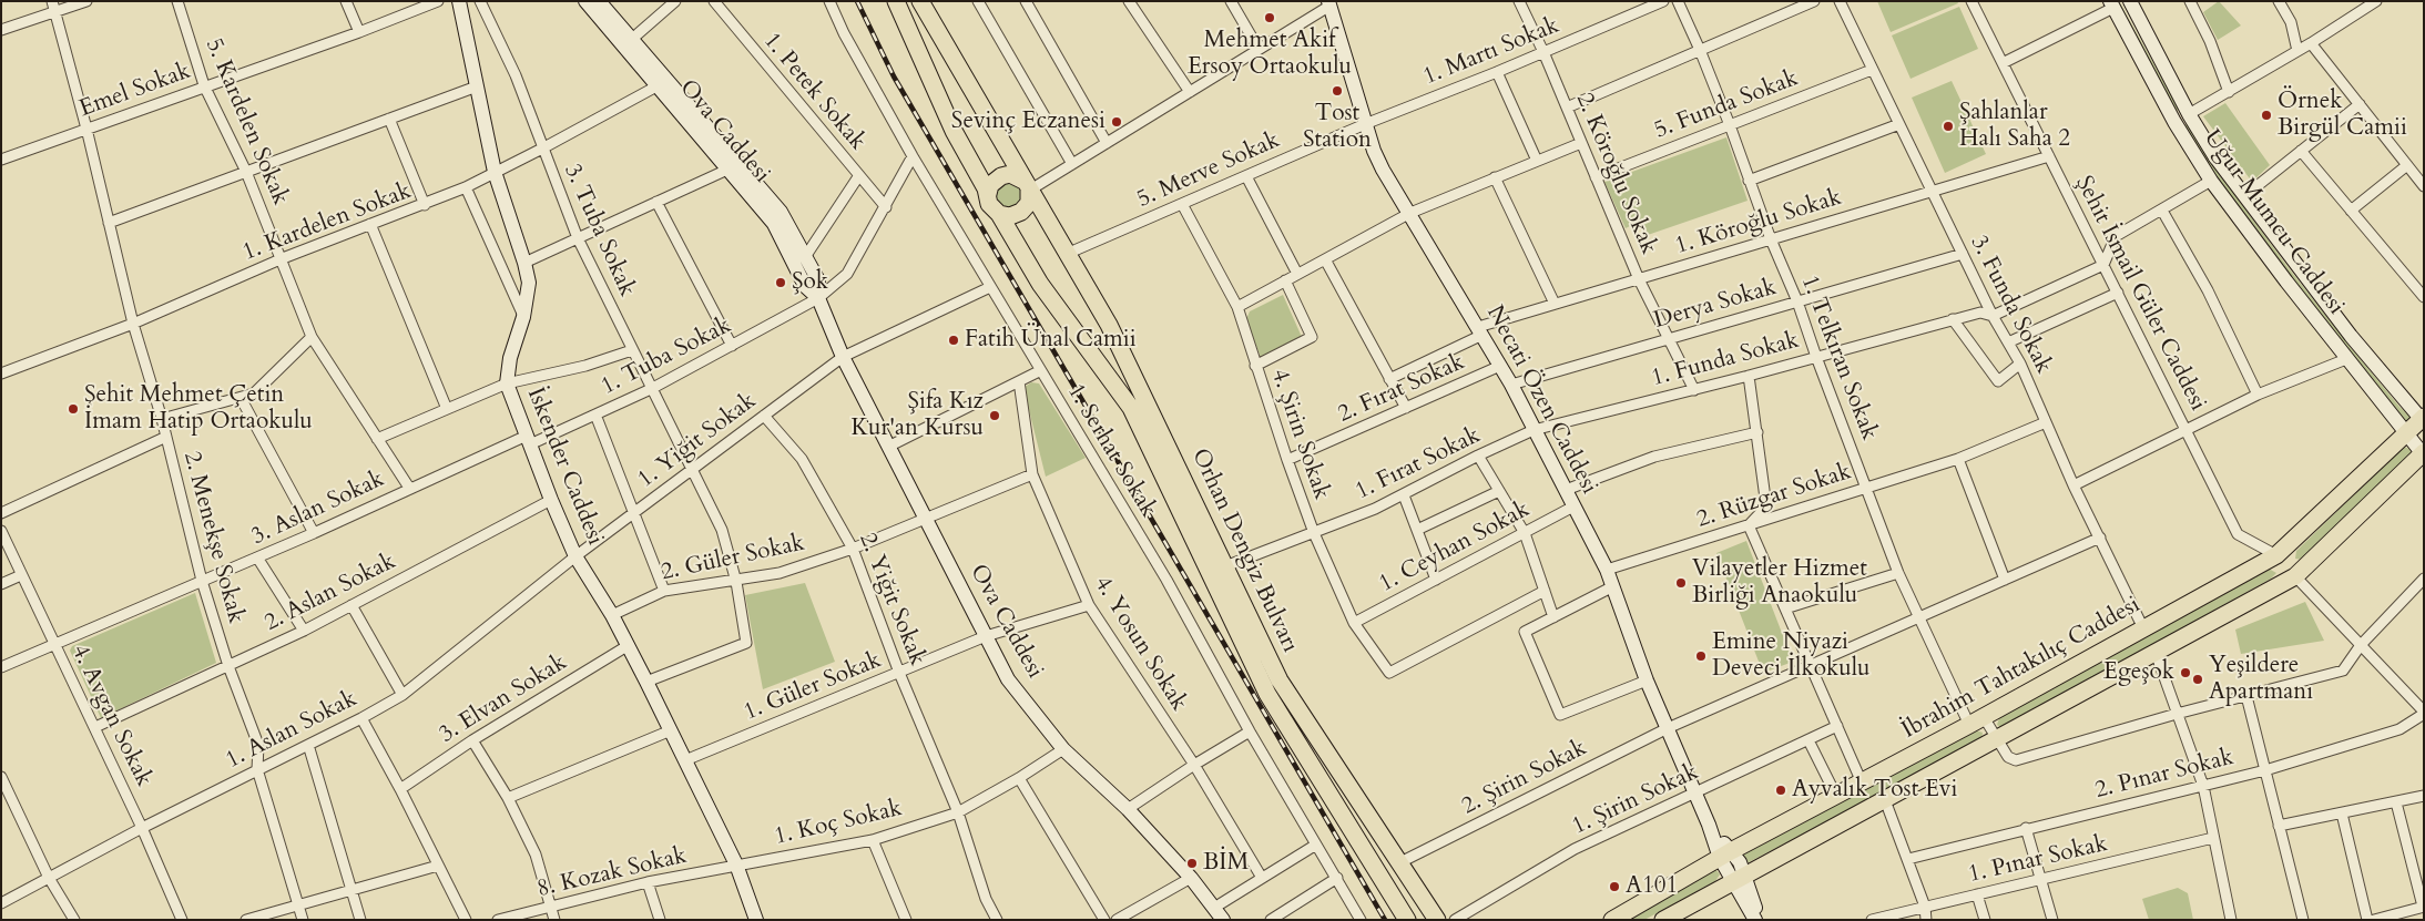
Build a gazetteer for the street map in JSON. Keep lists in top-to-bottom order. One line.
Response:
{"streets":{"main road":["Orhan Dengiz Bulvarı","İbrahim Tahtakılıç Caddesi"],"street":["1. Martı Sokak","Emel Sokak","1. Petek Sokak","5. Funda Sokak","5. Kardelen Sokak","Ova Caddesi","5. Merve Sokak","2. Köroğlu Sokak","1. Kardelen Sokak","1. Köroğlu Sokak","Uğur Mumcu Caddesi","3. Tuba Sokak","Şehit İsmail Güler Caddesi","Derya Sokak","3. Funda Sokak","1. Tuba Sokak","1. Telkıran Sokak","1. Funda Sokak","2. Fırat Sokak","Necati Özen Caddesi","4. Şirin Sokak","1. Yiğit Sokak","1. Serhat Sokak","1. Fırat Sokak","İskender Caddesi","2. Rüzgar Sokak","3. Aslan Sokak","2. Menekşe Sokak","1. Ceyhan Sokak","2. Güler Sokak","2. Aslan Sokak","2. Yiğit Sokak","4. Yosun Sokak","1. Güler Sokak","3. Elvan Sokak","4. Avgan Sokak","1. Aslan Sokak","2. Pınar Sokak","2. Şirin Sokak","1. Şirin Sokak","1. Koç Sokak","1. Pınar Sokak","8. Kozak Sokak"]},"crossings":[["1. Martı Sokak","5. Merve Sokak"],["1. Martı Sokak","2. Köroğlu Sokak"],["1. Martı Sokak","Necati Özen Caddesi"],["Emel Sokak","5. Kardelen Sokak"],["Emel Sokak","2. Menekşe Sokak"],["1. Petek Sokak","1. Tuba Sokak"],["5. Funda Sokak","2. Köroğlu Sokak"],["5. Funda Sokak","3. Funda Sokak"],["5. Funda Sokak","1. Telkıran Sokak"],["5. Kardelen Sokak","1. Kardelen Sokak"],["5. Kardelen Sokak","3. Aslan Sokak"],["Ova Caddesi","1. Kardelen Sokak"],["Ova Caddesi","1. Tuba Sokak"],["Ova Caddesi","1. Yiğit Sokak"],["Ova Caddesi","2. Güler Sokak"],["Ova Caddesi","1. Güler Sokak"],["Ova Caddesi","1. Koç Sokak"],["5. Merve Sokak","Necati Özen Caddesi"],["5. Merve Sokak","4. Şirin Sokak"],["5. Merve Sokak","Orhan Dengiz Bulvarı"],["2. Köroğlu Sokak","1. Köroğlu Sokak"],["2. Köroğlu Sokak","Derya Sokak"],["2. Köroğlu Sokak","1. Funda Sokak"],["1. Kardelen Sokak","3. Tuba Sokak"],["1. Kardelen Sokak","İskender Caddesi"],["1. Kardelen Sokak","2. Menekşe Sokak"],["1. Köroğlu Sokak","Şehit İsmail Güler Caddesi"],["1. Köroğlu Sokak","3. Funda Sokak"],["1. Köroğlu Sokak","1. Telkıran Sokak"],["1. Köroğlu Sokak","Necati Özen Caddesi"],["Uğur Mumcu Caddesi","İbrahim Tahtakılıç Caddesi"],["3. Tuba Sokak","1. Tuba Sokak"],["3. Tuba Sokak","1. Yiğit Sokak"],["3. Tuba Sokak","İskender Caddesi"],["3. Tuba Sokak","2. Güler Sokak"],["Şehit İsmail Güler Caddesi","1. Funda Sokak"],["Şehit İsmail Güler Caddesi","İbrahim Tahtakılıç Caddesi"],["Derya Sokak","3. Funda Sokak"],["Derya Sokak","1. Telkıran Sokak"],["Derya Sokak","Necati Özen Caddesi"],["3. Funda Sokak","1. Funda Sokak"],["3. Funda Sokak","2. Rüzgar Sokak"],["3. Funda Sokak","İbrahim Tahtakılıç Caddesi"],["3. Funda Sokak","2. Şirin Sokak"],["1. Tuba Sokak","1. Serhat Sokak"],["1. Tuba Sokak","İskender Caddesi"],["1. Tuba Sokak","3. Aslan Sokak"],["1. Telkıran Sokak","1. Funda Sokak"],["1. Telkıran Sokak","2. Rüzgar Sokak"],["1. Telkıran Sokak","İbrahim Tahtakılıç Caddesi"],["1. Telkıran Sokak","2. Şirin Sokak"],["1. Funda Sokak","Necati Özen Caddesi"],["1. Funda Sokak","1. Fırat Sokak"],["2. Fırat Sokak","Necati Özen Caddesi"],["2. Fırat Sokak","4. Şirin Sokak"],["Necati Özen Caddesi","1. Fırat Sokak"],["Necati Özen Caddesi","2. Rüzgar Sokak"],["Necati Özen Caddesi","1. Ceyhan Sokak"],["Necati Özen Caddesi","İbrahim Tahtakılıç Caddesi"],["Necati Özen Caddesi","2. Şirin Sokak"],["Necati Özen Caddesi","1. Şirin Sokak"],["4. Şirin Sokak","1. Fırat Sokak"],["4. Şirin Sokak","1. Ceyhan Sokak"],["1. Yiğit Sokak","1. Serhat Sokak"],["1. Yiğit Sokak","İskender Caddesi"],["1. Yiğit Sokak","2. Yiğit Sokak"],["1. Yiğit Sokak","1. Aslan Sokak"],["1. Fırat Sokak","Orhan Dengiz Bulvarı"],["İskender Caddesi","3. Aslan Sokak"],["İskender Caddesi","2. Güler Sokak"],["İskender Caddesi","2. Aslan Sokak"],["İskender Caddesi","1. Güler Sokak"],["İskender Caddesi","3. Elvan Sokak"],["İskender Caddesi","1. Aslan Sokak"],["İskender Caddesi","1. Koç Sokak"],["İskender Caddesi","8. Kozak Sokak"],["3. Aslan Sokak","2. Menekşe Sokak"],["3. Aslan Sokak","4. Avgan Sokak"],["2. Menekşe Sokak","2. Aslan Sokak"],["2. Menekşe Sokak","1. Aslan Sokak"],["Orhan Dengiz Bulvarı","2. Şirin Sokak"],["2. Güler Sokak","2. Yiğit Sokak"],["2. Güler Sokak","4. Yosun Sokak"],["2. Aslan Sokak","4. Avgan Sokak"],["2. Yiğit Sokak","1. Güler Sokak"],["2. Yiğit Sokak","1. Koç Sokak"],["4. Yosun Sokak","1. Güler Sokak"],["4. Avgan Sokak","1. Aslan Sokak"],["1. Koç Sokak","8. Kozak Sokak"]],"places":["Mehmet Akif Ersoy Ortaokulu","Tost Station","Örnek Birgül Camii","Sevinç Eczanesi","Şahlanlar Halı Saha 2","Şok","Fatih Ünal Camii","Şehit Mehmet Çetin İmam Hatip Ortaokulu","Şifa Kız Kur'an Kursu","Vilayetler Hizmet Birliği Anaokulu","Emine Niyazi Deveci İlkokulu","Egeşok","Yeşildere Apartmanı","Ayvalık Tost Evi","BİM","A101"]}
